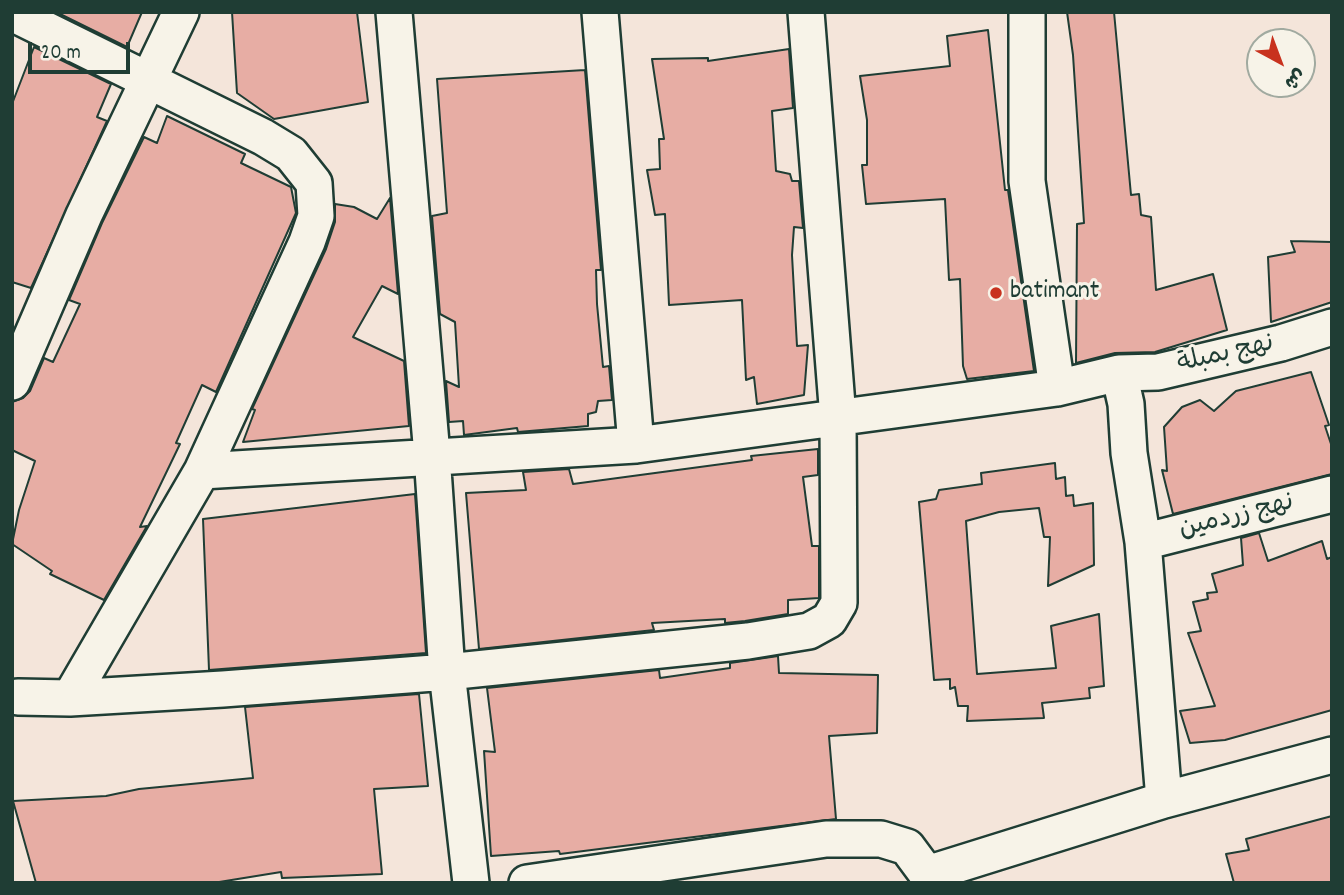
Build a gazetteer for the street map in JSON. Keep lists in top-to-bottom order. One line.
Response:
{"streets":{"street":["نهج بمبلة","نهج زردمين"]},"places":["batimant"],"scale_bar":"20 m","north":"bottom right"}
